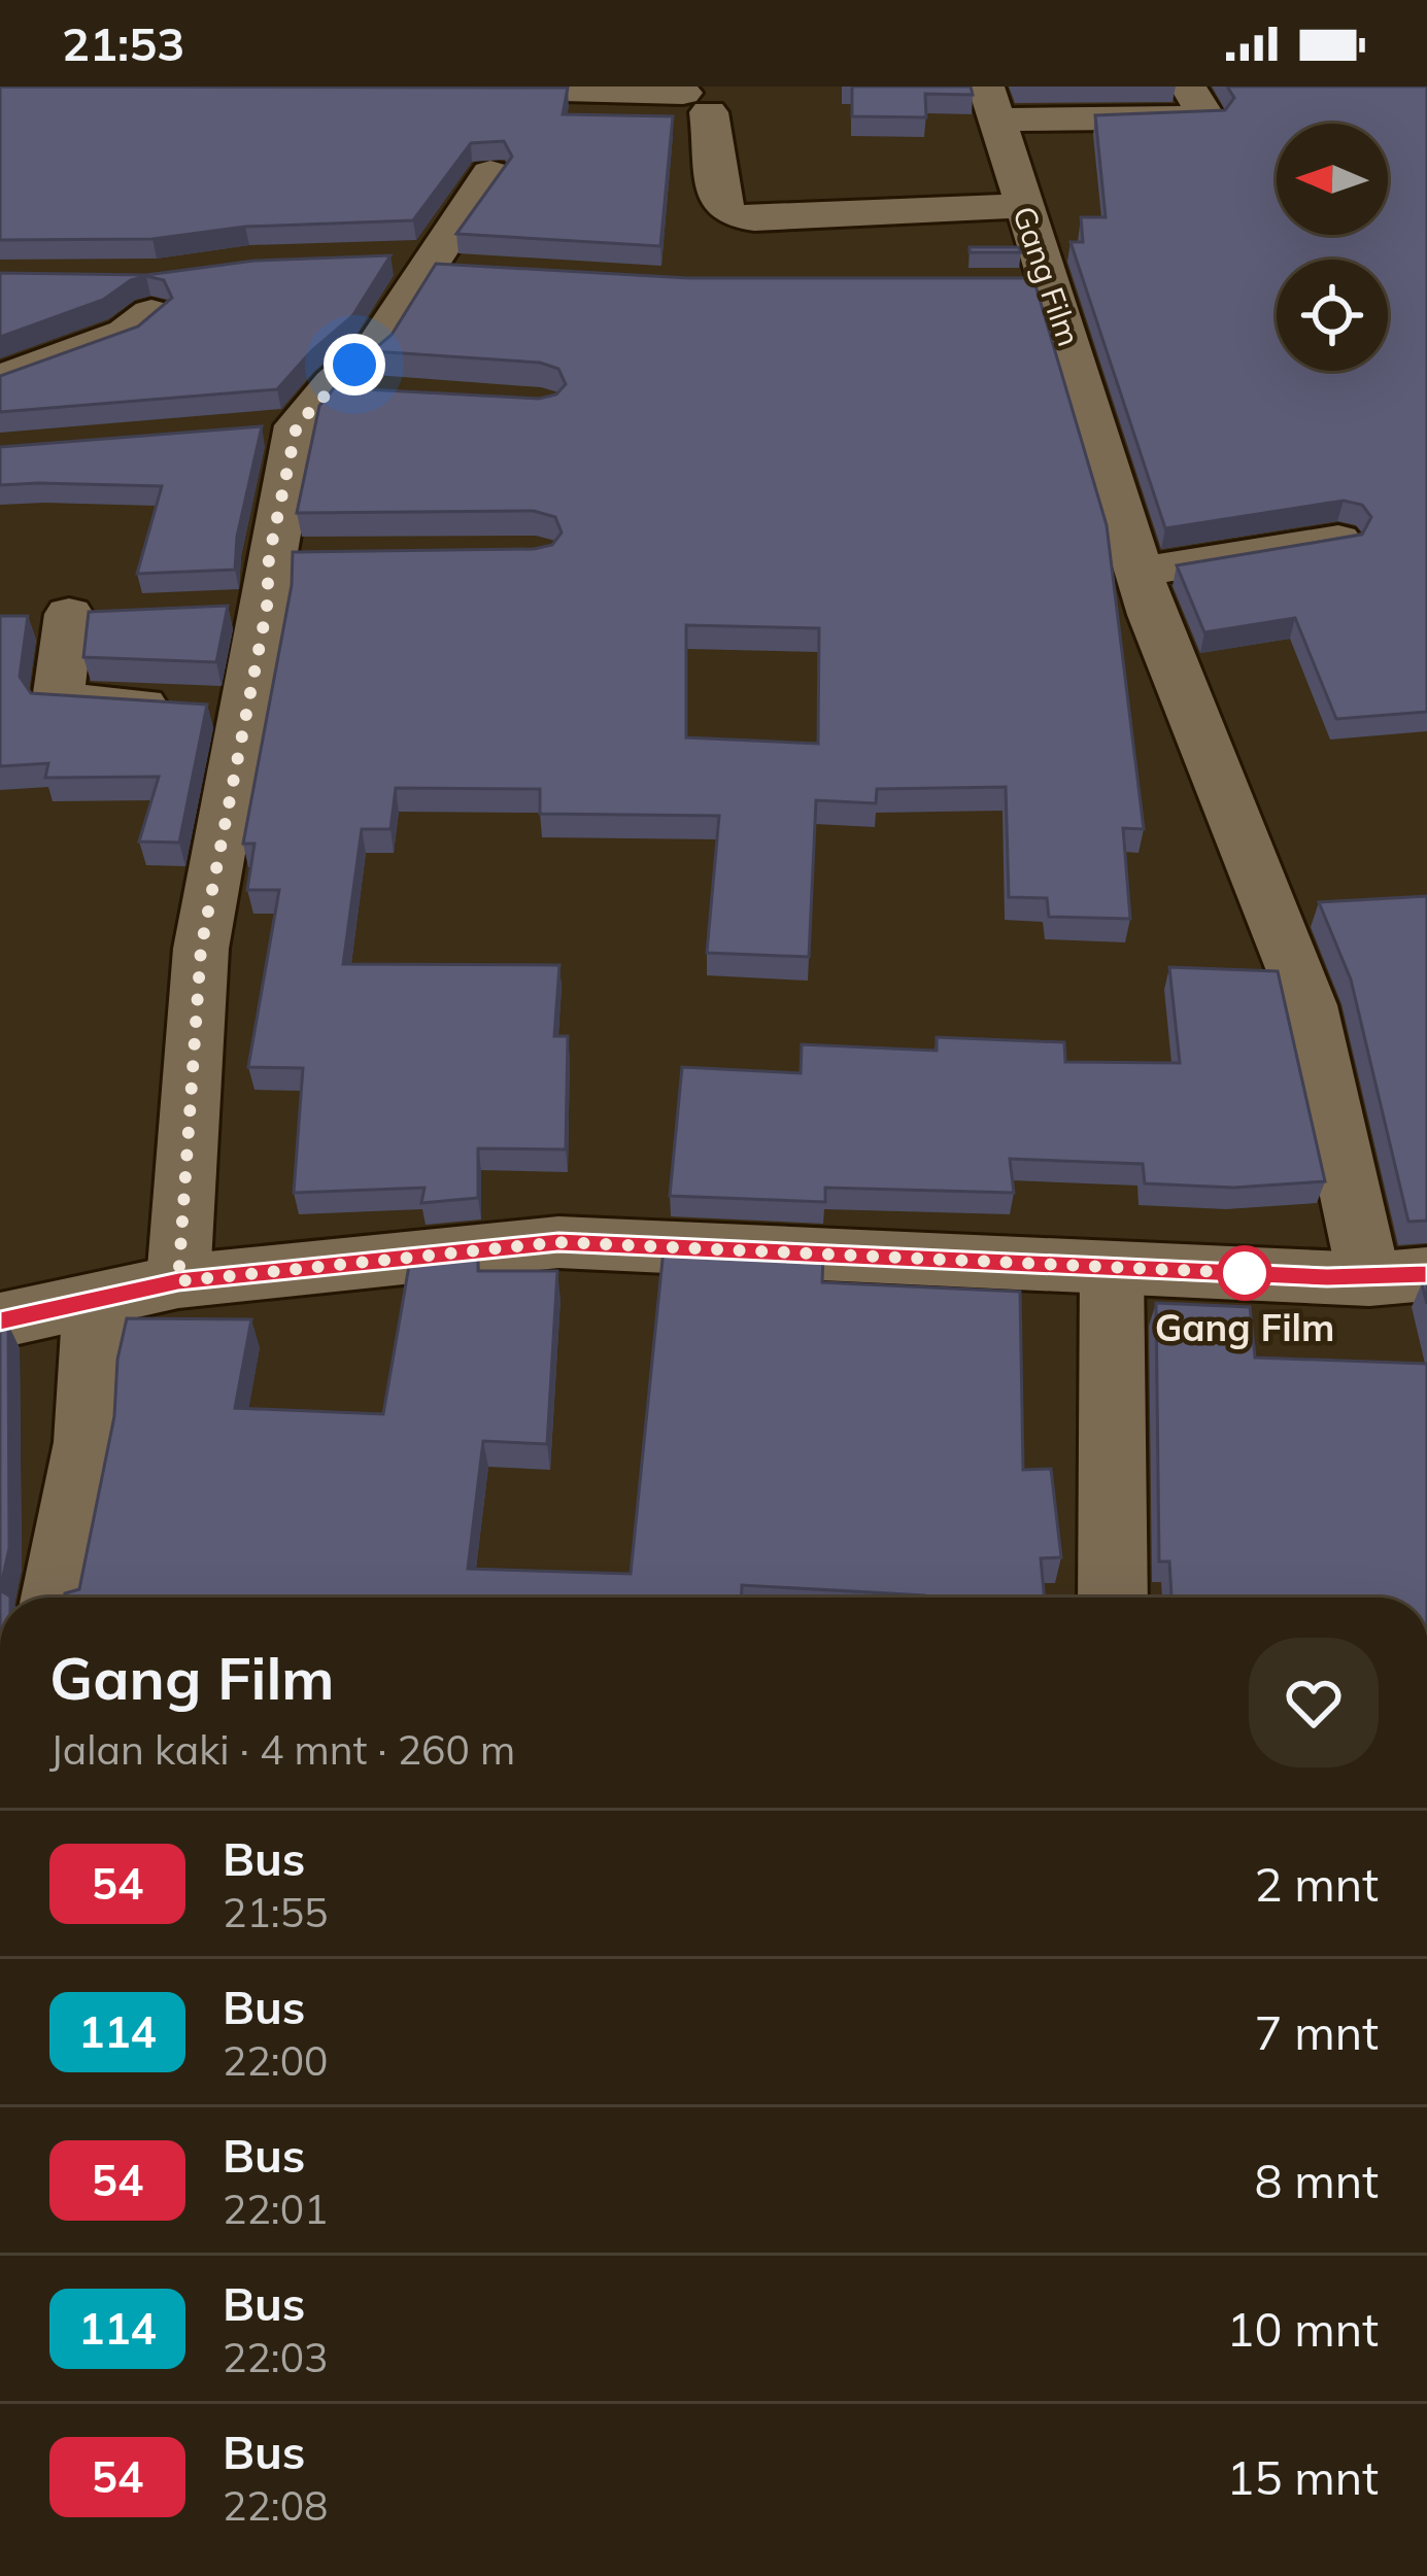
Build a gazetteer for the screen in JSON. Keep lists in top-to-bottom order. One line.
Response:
{"streets":{"street":["Gang Film"]},"places":["Gang Film"],"lines":["bus line 54"],"north":"left","page":{"status":"21:53","heading":["Gang Film","Jalan kaki · 4 mnt · 260 m"],"list":[{"mark":"54","name":"Bus","note":"21:55","value":"2 mnt"},{"mark":"114","name":"Bus","note":"22:00","value":"7 mnt"},{"mark":"54","name":"Bus","note":"22:01","value":"8 mnt"},{"mark":"114","name":"Bus","note":"22:03","value":"10 mnt"},{"mark":"54","name":"Bus","note":"22:08","value":"15 mnt"}]}}
